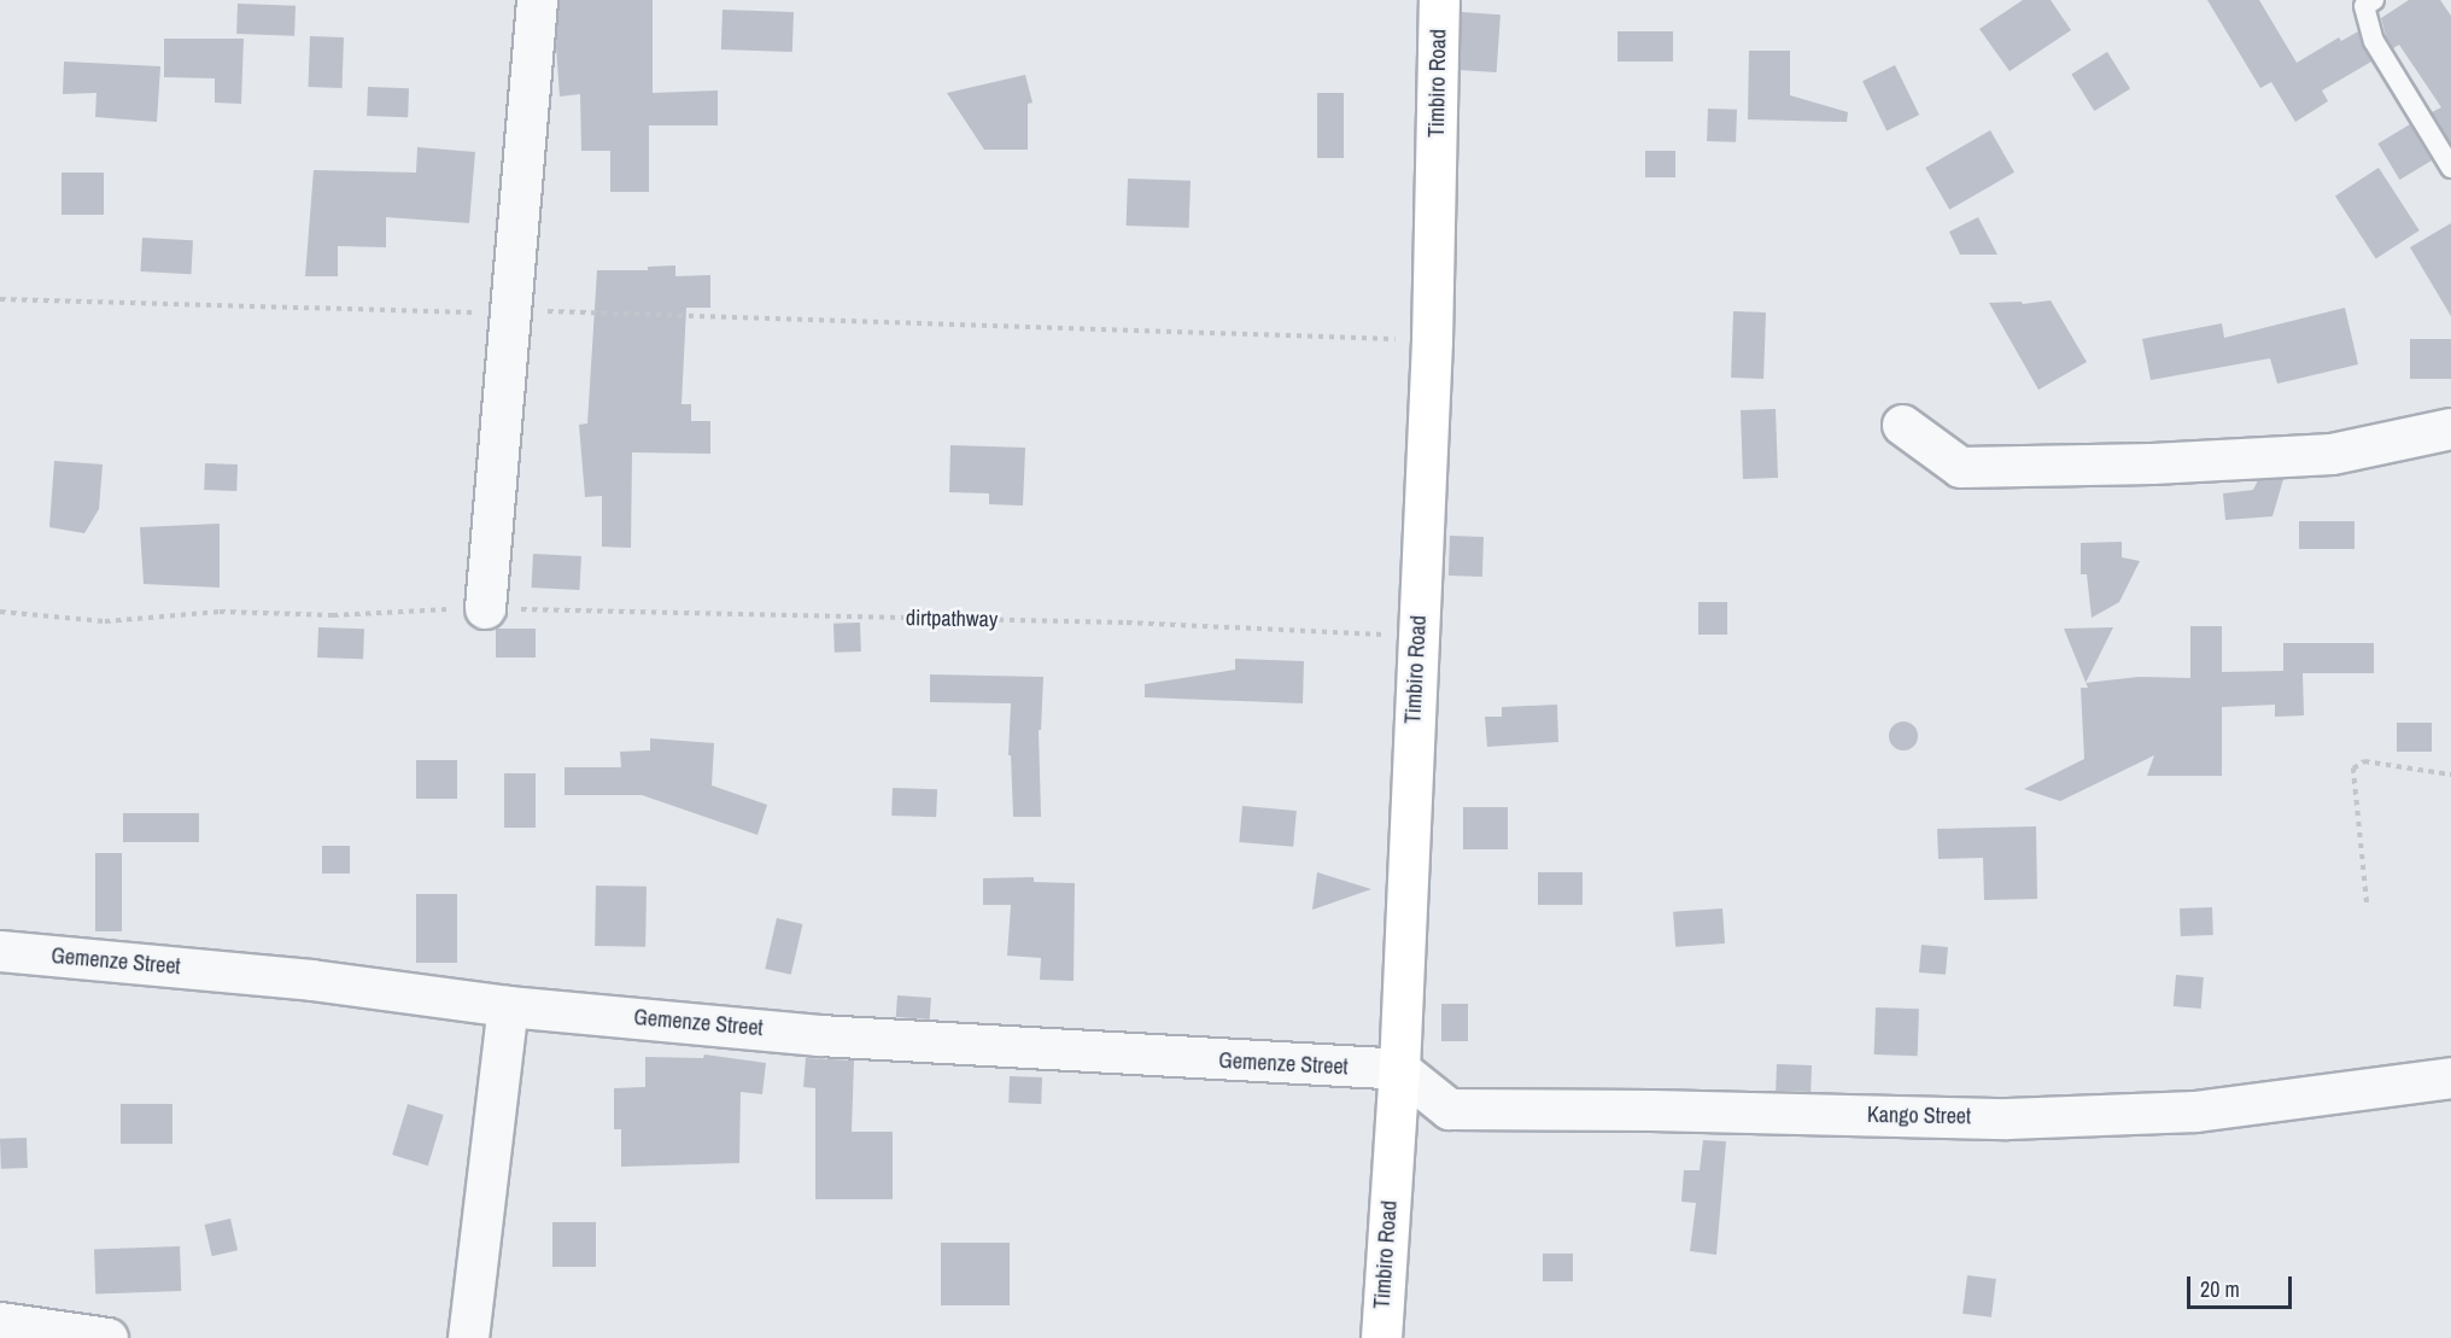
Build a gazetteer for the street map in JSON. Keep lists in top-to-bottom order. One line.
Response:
{"streets":{"main road":["Timbiro Road"],"street":["Gemenze Street","Kango Street"],"path":["dirtpathway"]},"crossings":[["Timbiro Road","dirtpathway"],["Timbiro Road","Gemenze Street"],["Timbiro Road","Kango Street"],["Gemenze Street","Kango Street"]],"scale_bar":"20 m"}
